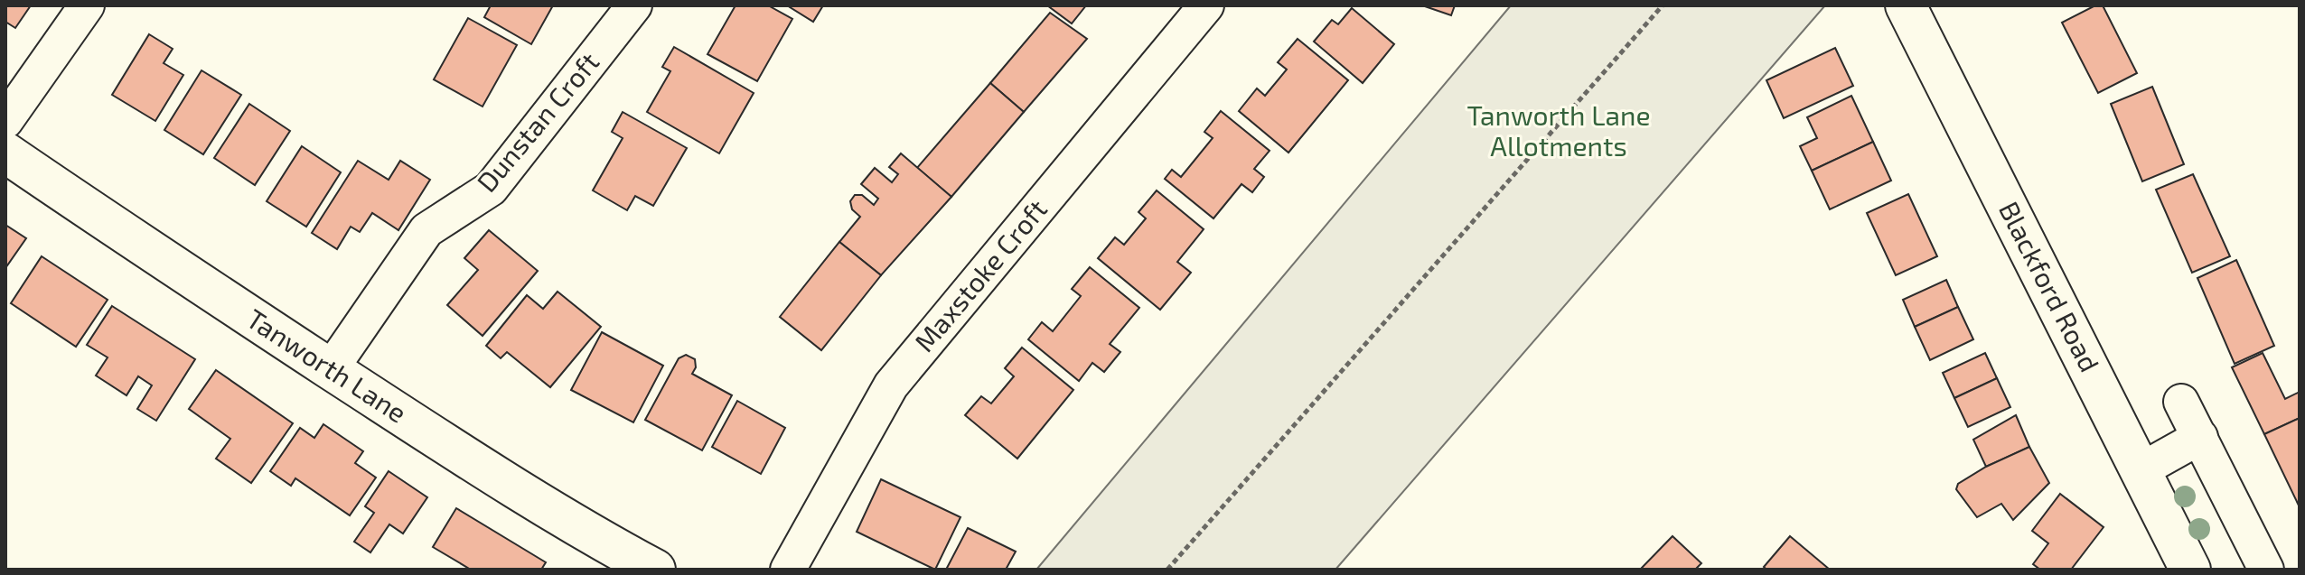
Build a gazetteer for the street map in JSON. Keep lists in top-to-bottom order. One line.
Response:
{"streets":{"street":["Dunstan Croft","Maxstoke Croft","Blackford Road","Tanworth Lane"]},"crossings":[["Dunstan Croft","Tanworth Lane"]],"parks":["Tanworth Lane Allotments"]}
